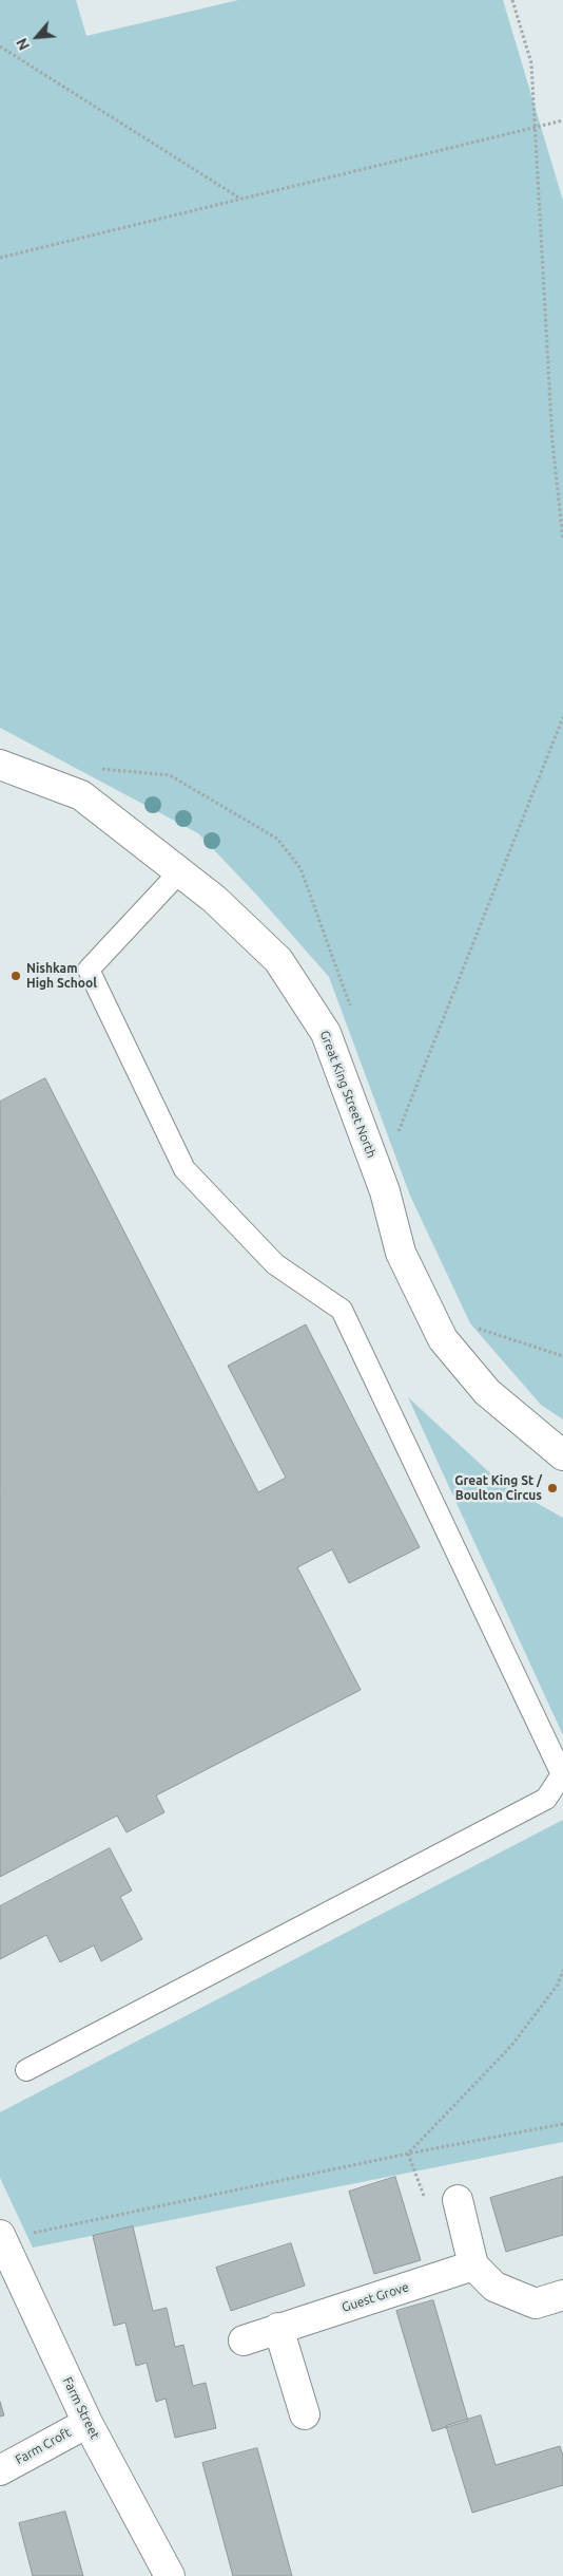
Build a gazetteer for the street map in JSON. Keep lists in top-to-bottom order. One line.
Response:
{"streets":{"street":["Great King Street North","Guest Grove","Farm Street","Farm Croft"]},"crossings":[["Farm Street","Farm Croft"]],"places":["Nishkam High School","Great King St / Boulton Circus"],"north":"bottom left"}
